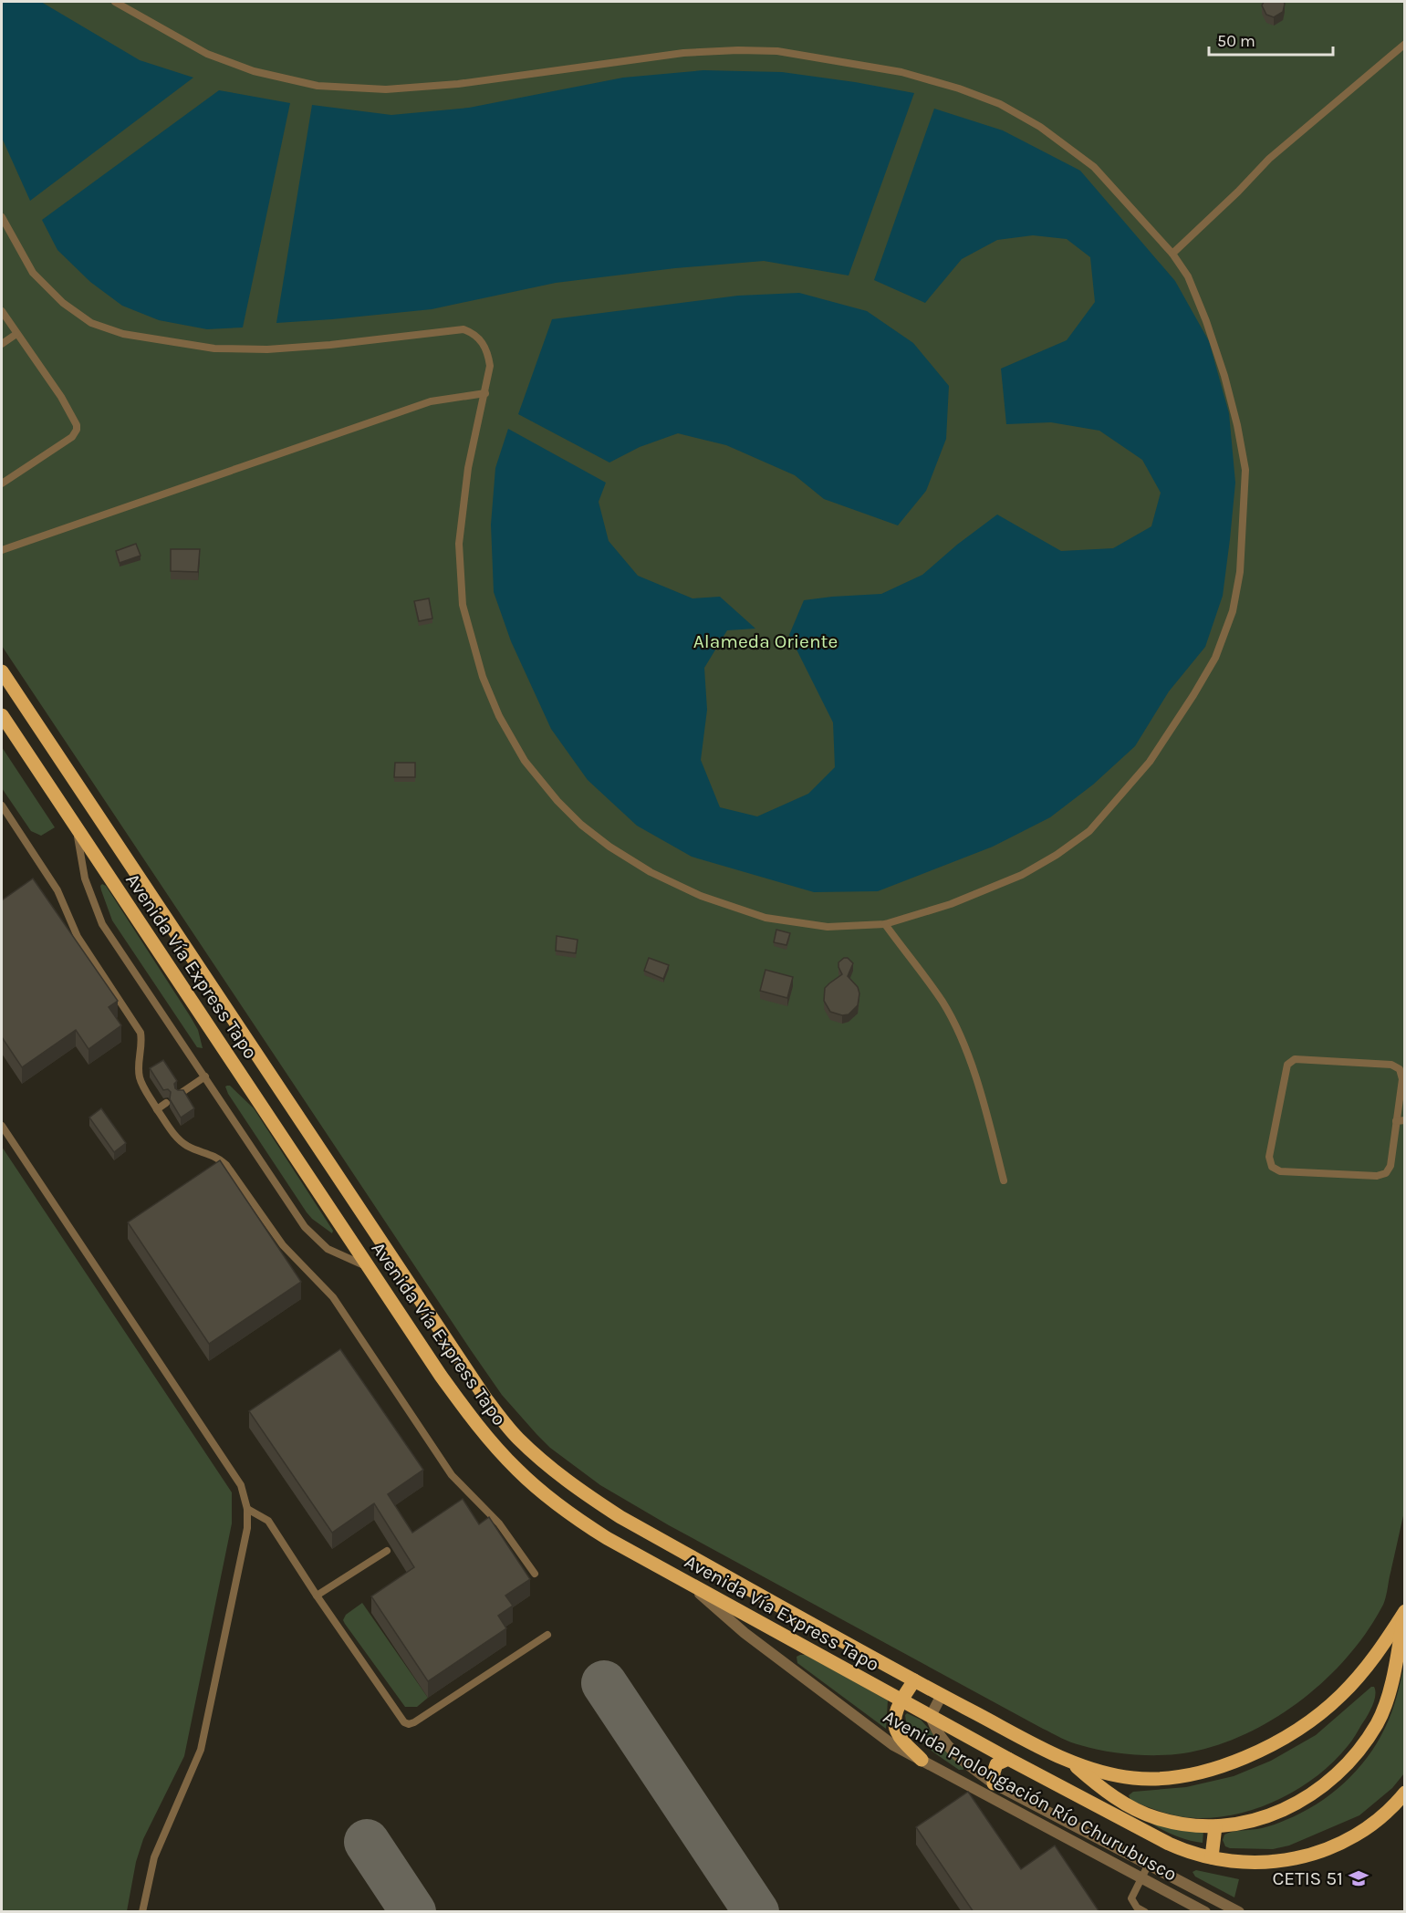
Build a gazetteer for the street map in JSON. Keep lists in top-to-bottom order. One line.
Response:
{"streets":{"main road":["Avenida Vía Express Tapo"],"street":["Avenida Prolongación Río Churubusco"]},"crossings":[["Avenida Vía Express Tapo","Avenida Prolongación Río Churubusco"]],"parks":["Alameda Oriente"],"places":{"school or university":["CETIS 51"]},"scale_bar":"50 m"}
